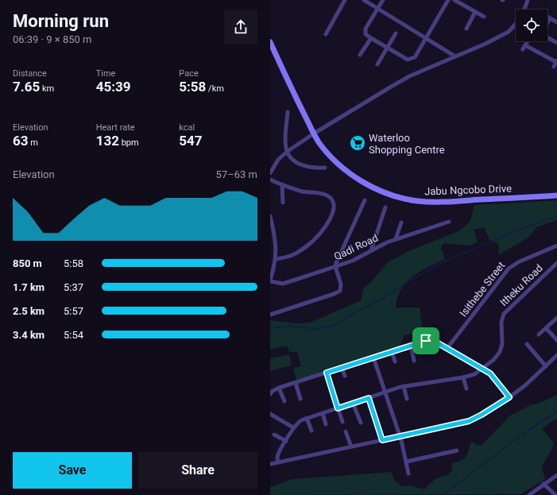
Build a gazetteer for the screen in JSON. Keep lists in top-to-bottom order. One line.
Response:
{"streets":{"main road":["Jabu Ngcobo Drive"],"street":["Qadi Road","Itheku Road","Isithebe Street"]},"places":{"supermarket":["Waterloo Shopping Centre"]},"page":{"heading":["Morning run","06:39 · 9 × 850 m"],"stats":[["Distance","7.65 km"],["Time","45:39"],["Pace","5:58 /km"],["Elevation","63 m"],["Heart rate","132 bpm"],["kcal","547"]],"chart":["Elevation","57–63 m"],"list":[{"name":"850 m","note":"5:58"},{"name":"1.7 km","note":"5:37"},{"name":"2.5 km","note":"5:57"},{"name":"3.4 km","note":"5:54"}],"buttons":["Save","Share"]}}
